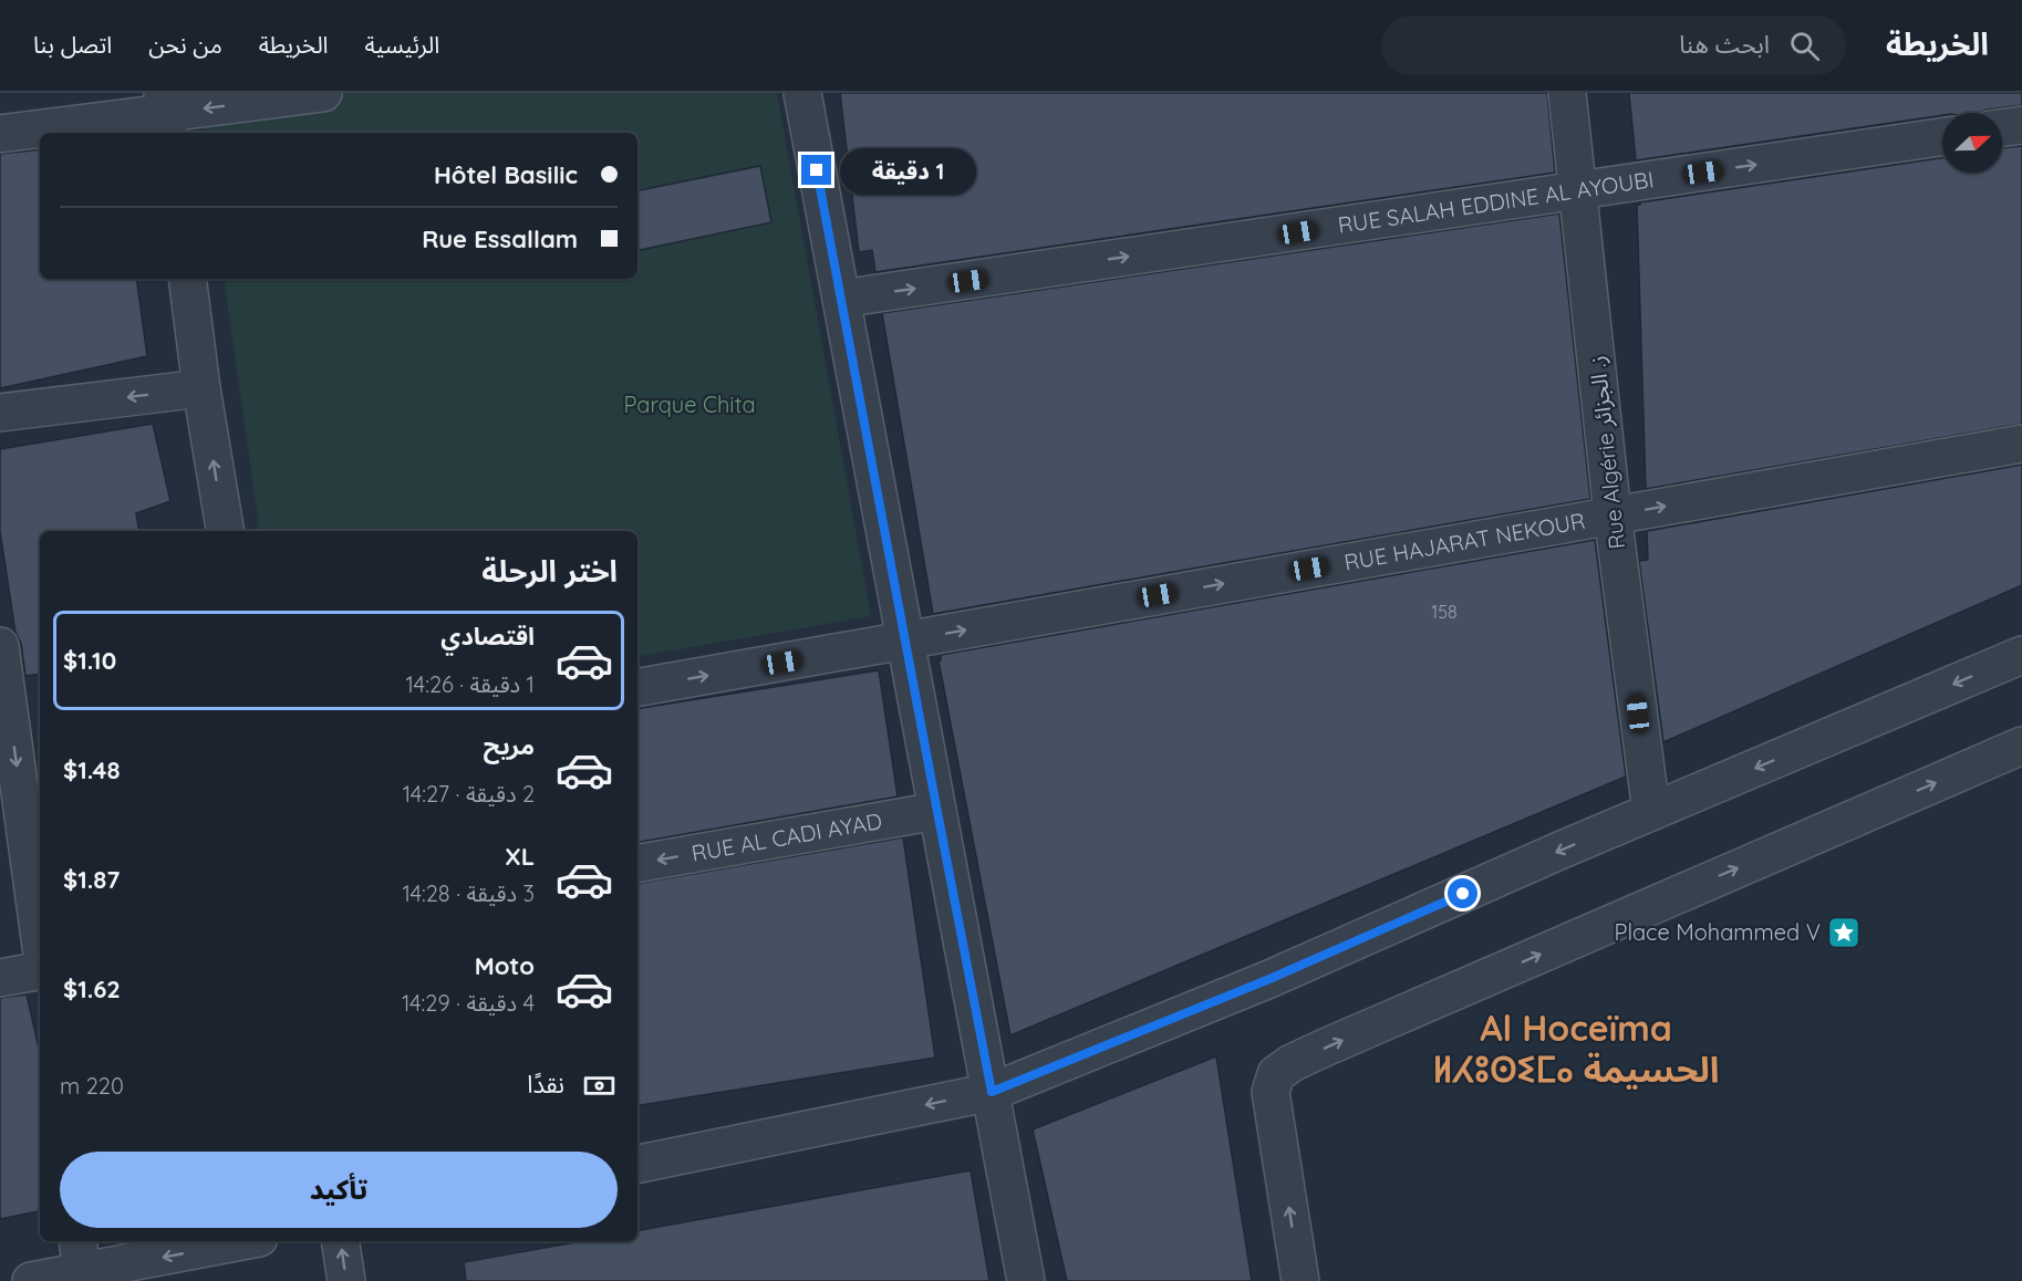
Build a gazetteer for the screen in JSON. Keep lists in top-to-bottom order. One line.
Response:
{"streets":{"street":["RUE SALAH EDDINE AL AYOUBI","Rue Algérie ز. الجزائر","RUE HAJARAT NEKOUR","RUE AL CADI AYAD"]},"crossings":[["RUE SALAH EDDINE AL AYOUBI","Rue Algérie ز. الجزائر"],["Rue Algérie ز. الجزائر","RUE HAJARAT NEKOUR"]],"one_way":["RUE SALAH EDDINE AL AYOUBI"],"districts":["Al Hoceïma ⵍⵃⵓⵙⵉⵎⴰ الحسيمة"],"parks":["Parque Chita"],"places":{"place":["Place Mohammed V"]},"house_numbers":["158"],"north":"right","page":{"header":"الخريطة","search":"ابحث هنا","nav":["الرئيسية","الخريطة","من نحن","اتصل بنا"],"banner":["Hôtel Basilic","Rue Essallam"],"bubble":"1 دقيقة","heading":"اختر الرحلة","list":[{"name":"اقتصادي","note":"1 دقيقة · 14:26","value":"$1.10"},{"name":"مريح","note":"2 دقيقة · 14:27","value":"$1.48"},{"name":"XL","note":"3 دقيقة · 14:28","value":"$1.87"},{"name":"Moto","note":"4 دقيقة · 14:29","value":"$1.62"}],"pay":["نقدًا","220 m"],"buttons":"تأكيد"}}
